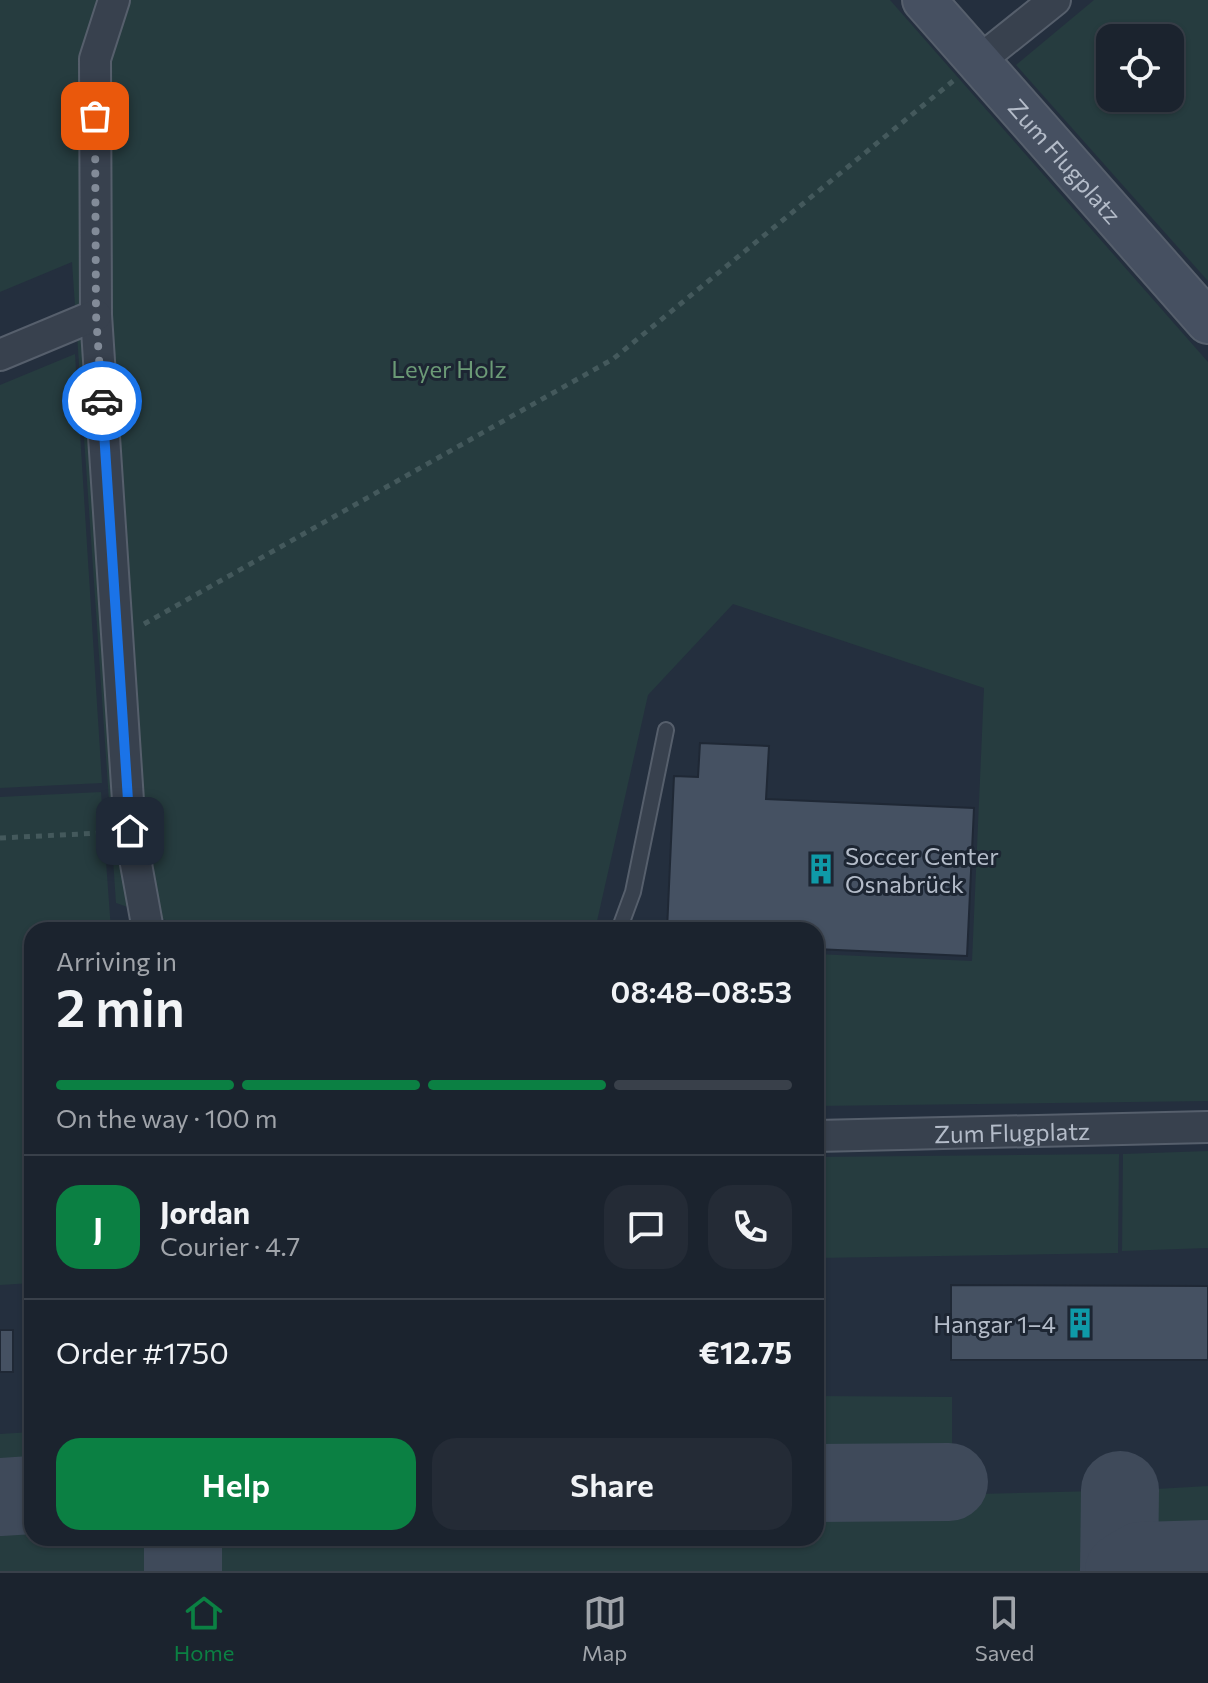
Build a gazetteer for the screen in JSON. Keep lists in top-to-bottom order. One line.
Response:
{"streets":{"street":["Zum Flugplatz"]},"parks":["Leyer Holz"],"places":{"building":["Soccer Center Osnabrück","Hangar 1–4"]},"page":{"heading":["2 min","Arriving in","08:48–08:53"],"panel":["Jordan","Courier · 4.7","Order #1750","€12.75"],"bar":"On the way · 100 m","round":"J","buttons":["Help","Share"],"tabs":["Home","Map","Saved"]}}
